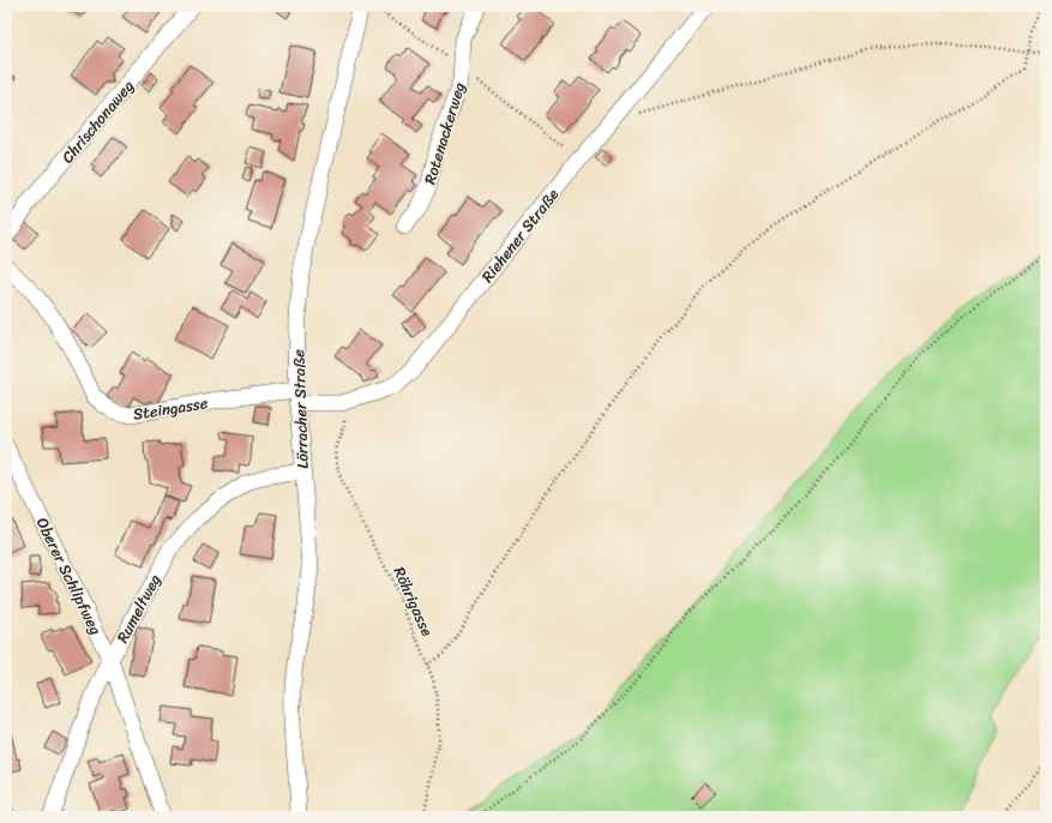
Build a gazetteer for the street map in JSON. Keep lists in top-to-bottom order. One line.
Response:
{"streets":{"street":["Chrischonaweg","Rotenackerweg","Riehener Straße","Steingasse","Lörracher Straße","Oberer Schlipfweg","Rumeltweg"],"path":["Röhrigasse"]},"crossings":[["Riehener Straße","Steingasse"],["Riehener Straße","Lörracher Straße"],["Riehener Straße","Röhrigasse"],["Steingasse","Lörracher Straße"],["Lörracher Straße","Rumeltweg"],["Oberer Schlipfweg","Rumeltweg"]]}
